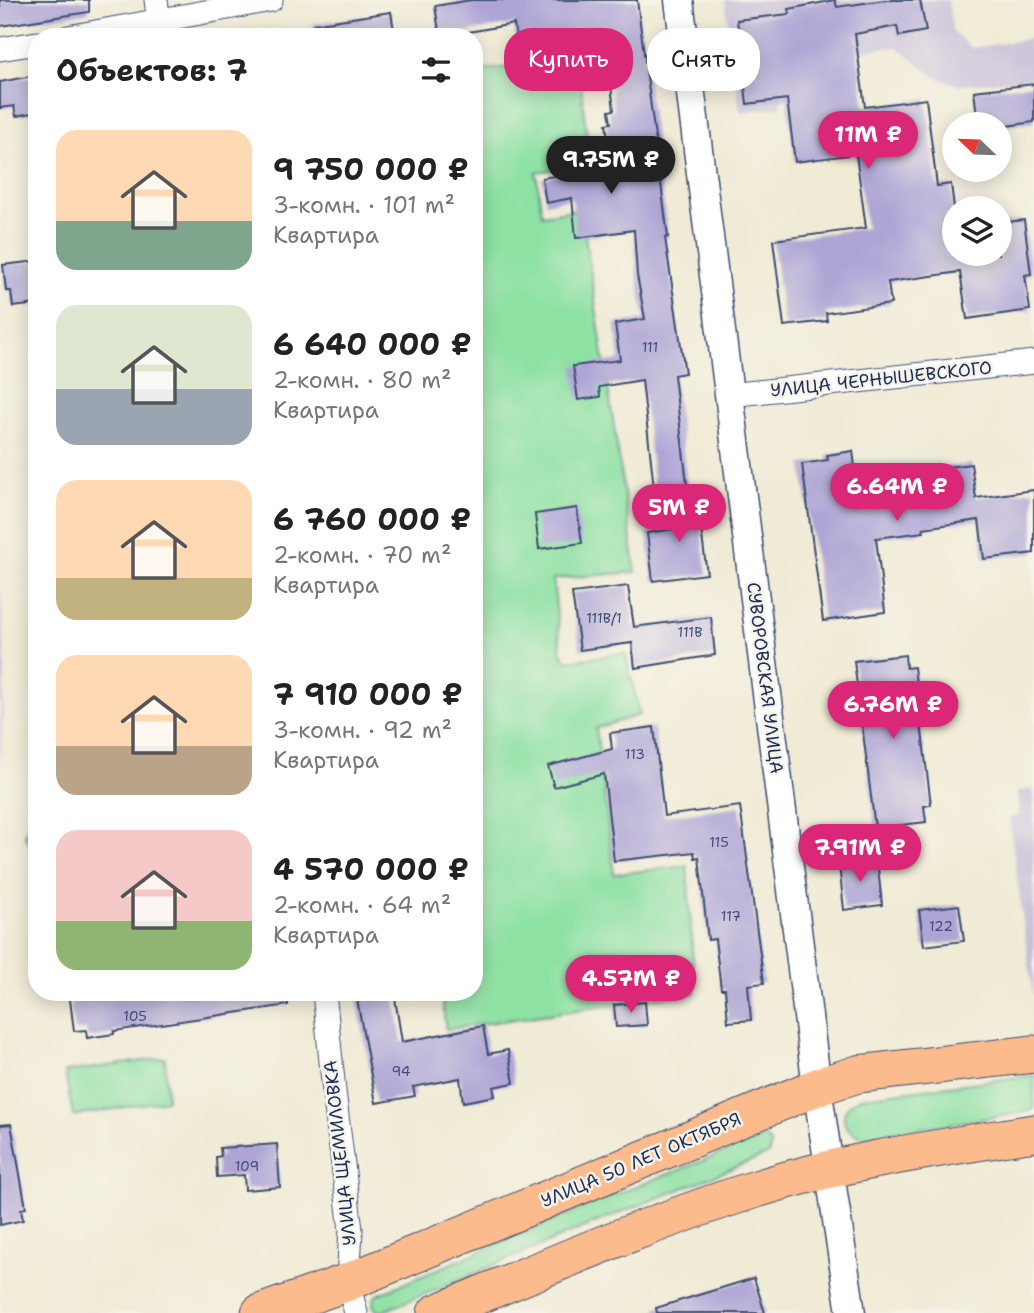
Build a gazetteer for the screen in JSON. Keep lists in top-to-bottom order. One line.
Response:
{"streets":{"main road":["УЛИЦА 50 ЛЕТ ОКТЯБРЯ"],"street":["УЛИЦА ЧЕРНЫШЕВСКОГО","СУВОРОВСКАЯ УЛИЦА","УЛИЦА ЩЕМИЛОВКА"]},"crossings":[["УЛИЦА ЧЕРНЫШЕВСКОГО","СУВОРОВСКАЯ УЛИЦА"],["СУВОРОВСКАЯ УЛИЦА","УЛИЦА 50 ЛЕТ ОКТЯБРЯ"],["УЛИЦА ЩЕМИЛОВКА","УЛИЦА 50 ЛЕТ ОКТЯБРЯ"]],"house_numbers":["111","111В/1","111В","113","115","117","122","105","94","109"],"north":"top left","page":{"chip":["Купить","Снять"],"heading":"Объектов: 7","price":["11M ₽","9.75M ₽","6.64M ₽","5M ₽","6.76M ₽","7.91M ₽","4.57M ₽"],"list":[{"name":"9 750 000 ₽","note":"3-комн. · 101 m² · Квартира"},{"name":"6 640 000 ₽","note":"2-комн. · 80 m² · Квартира"},{"name":"6 760 000 ₽","note":"2-комн. · 70 m² · Квартира"},{"name":"7 910 000 ₽","note":"3-комн. · 92 m² · Квартира"},{"name":"4 570 000 ₽","note":"2-комн. · 64 m² · Квартира"}]}}
